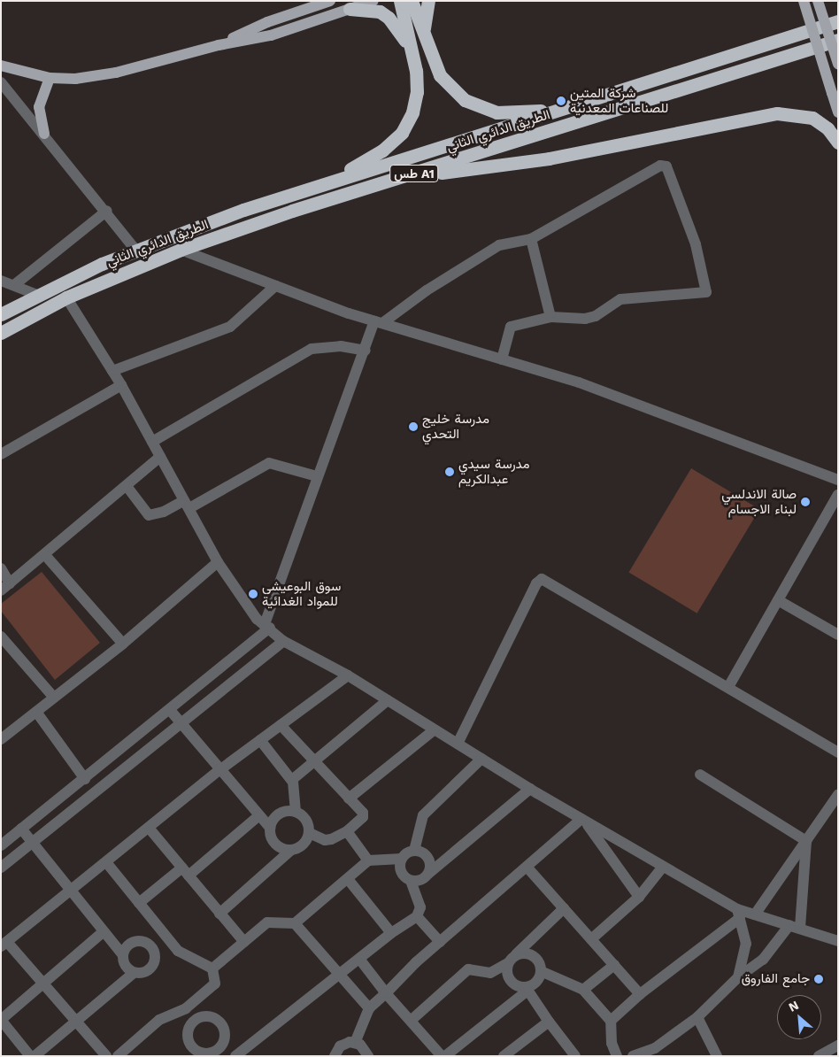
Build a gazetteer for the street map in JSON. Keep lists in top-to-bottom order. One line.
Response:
{"streets":{"highway":["الطريق الدائري الثاني","طس A1"]},"places":["شركة المتين للصناعات المعدنية","مدرسة خليج التحدي","مدرسة سيدي عبدالكريم","صالة الاندلسي لبناء الاجسام","سوق البوعيشي للمواد الغدائية","جامع الفاروق"],"north":"top left"}
